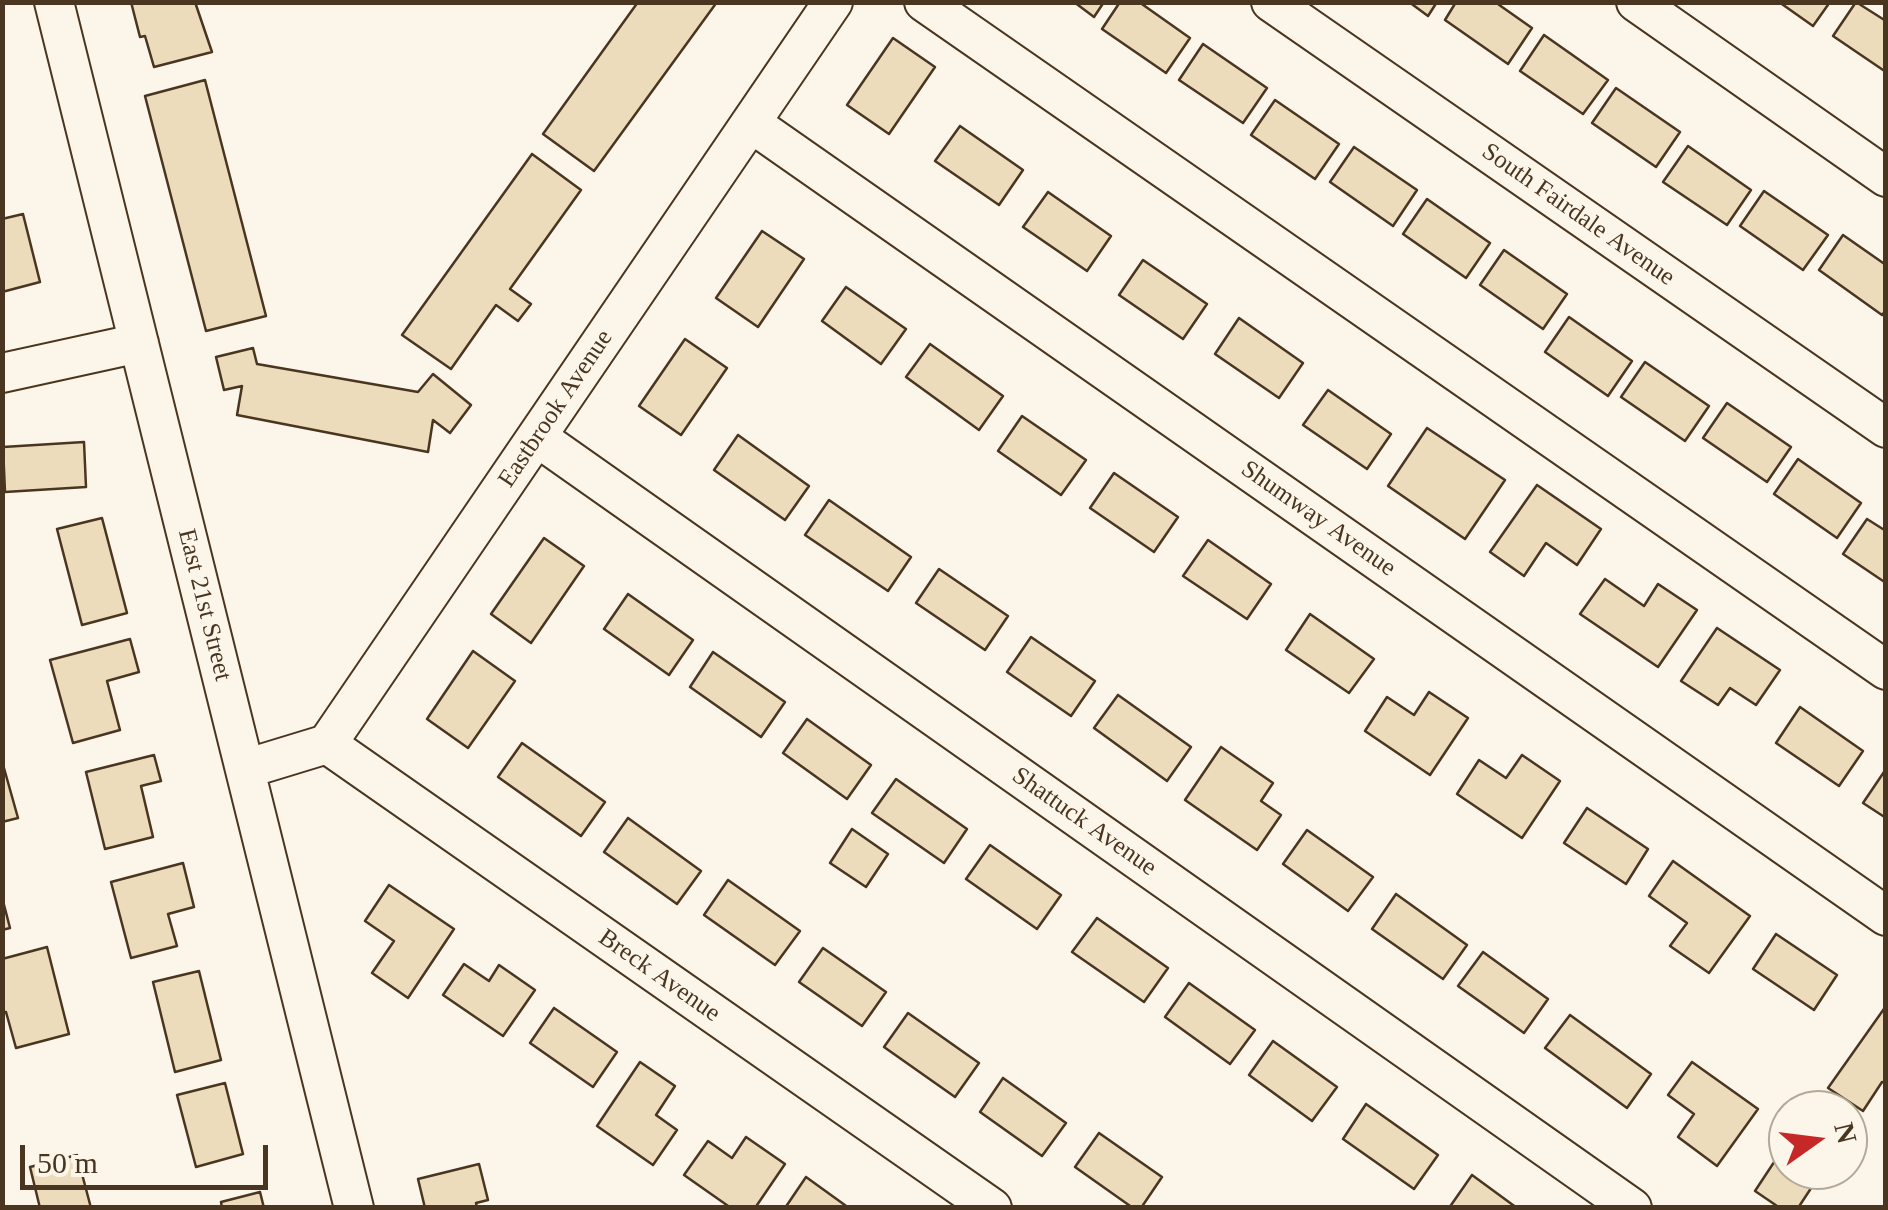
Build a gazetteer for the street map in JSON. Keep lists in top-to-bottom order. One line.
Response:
{"streets":{"street":["South Fairdale Avenue","Eastbrook Avenue","Shumway Avenue","East 21st Street","Shattuck Avenue","Breck Avenue"]},"crossings":[["Eastbrook Avenue","Shumway Avenue"],["Eastbrook Avenue","Shattuck Avenue"],["Eastbrook Avenue","Breck Avenue"]],"scale_bar":"50 m","north":"right"}
